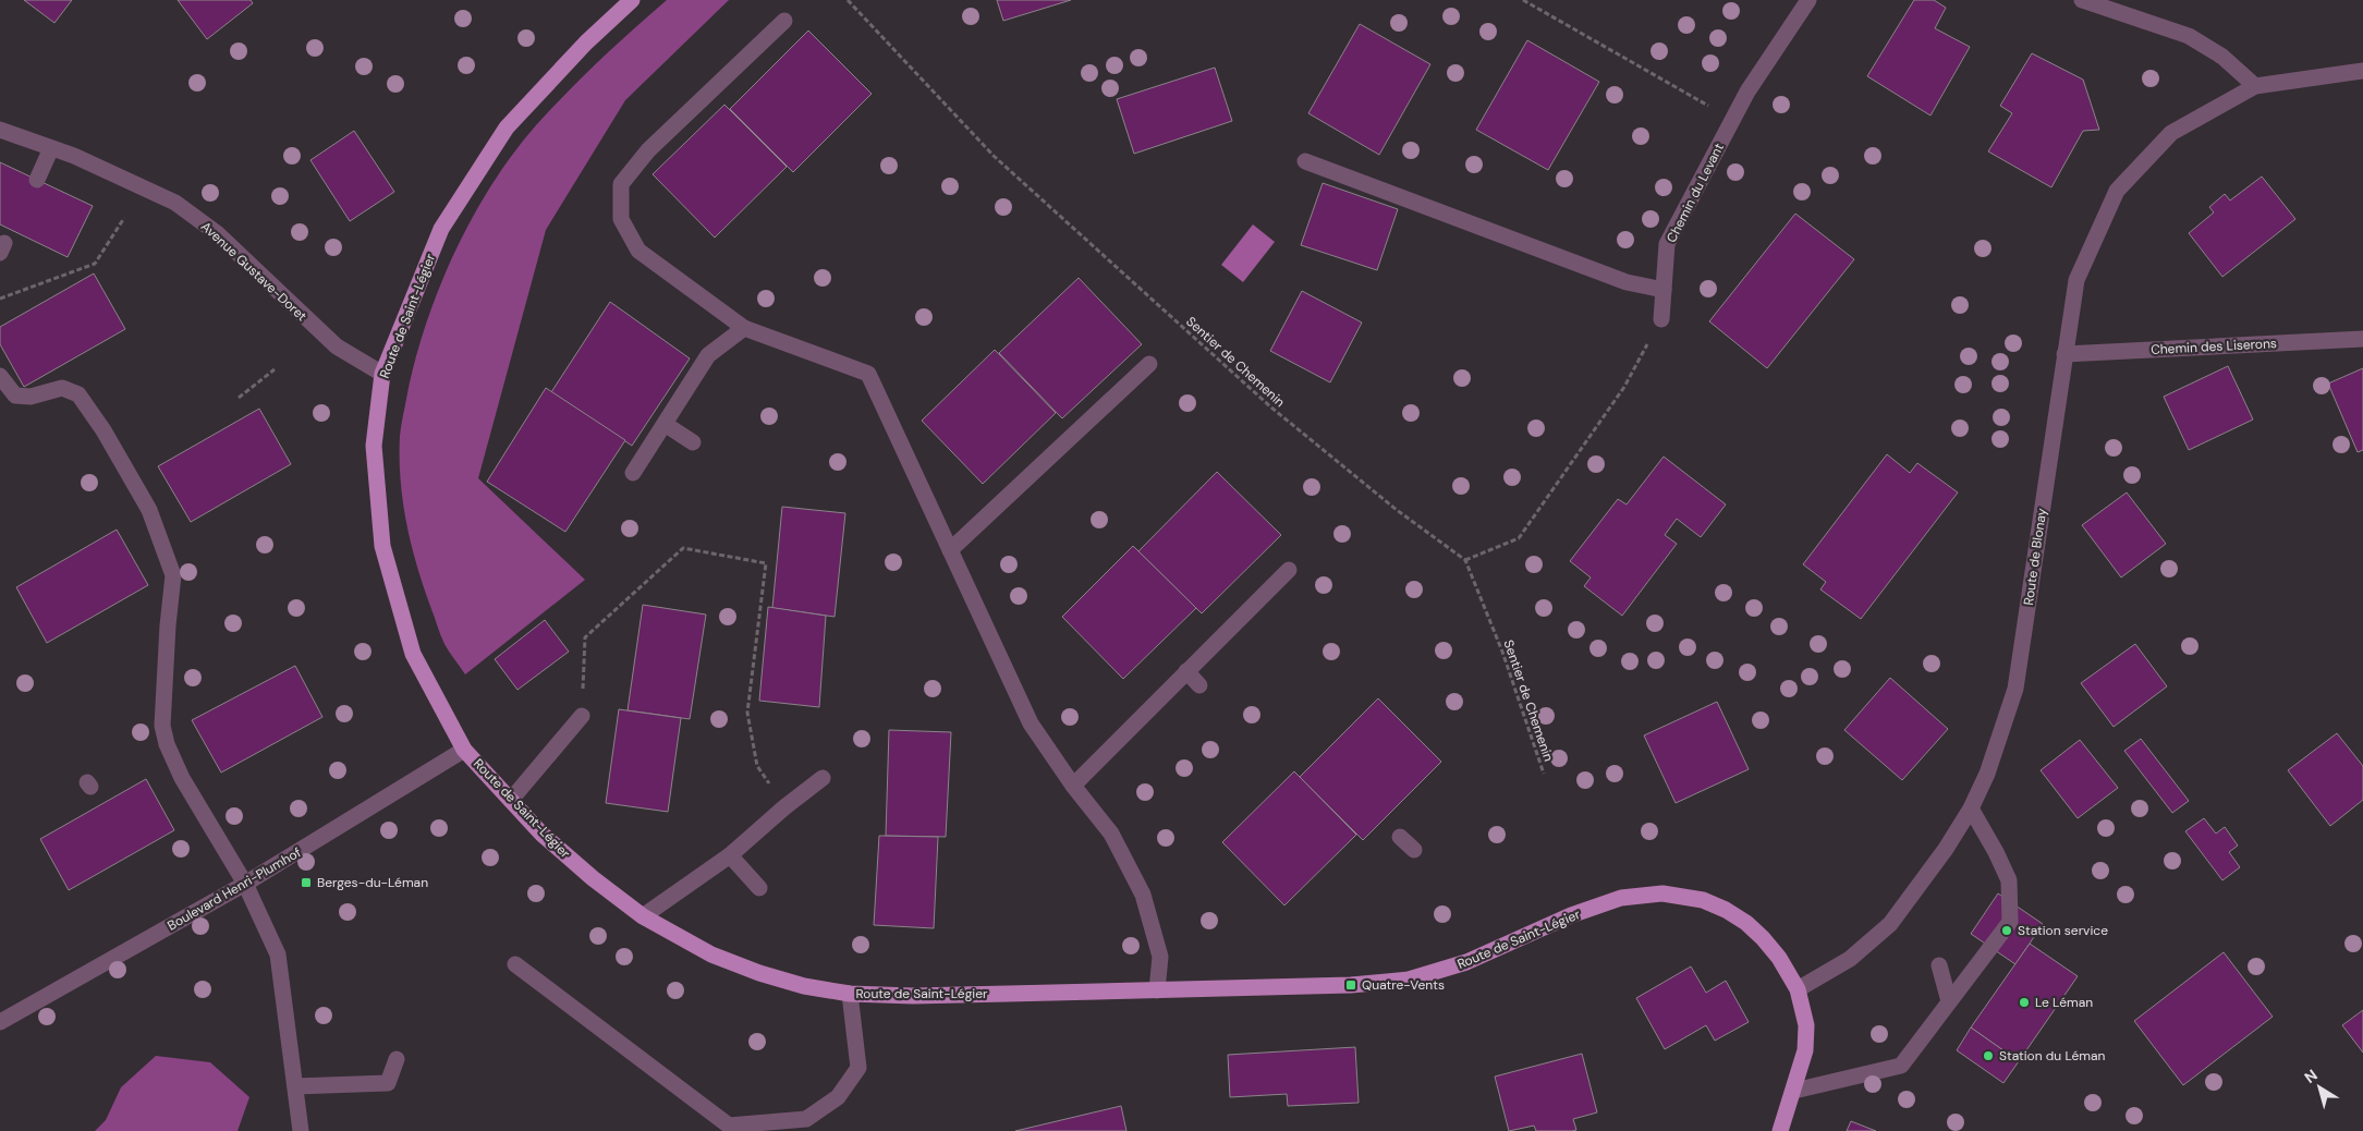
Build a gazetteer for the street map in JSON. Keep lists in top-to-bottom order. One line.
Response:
{"streets":{"main road":["Route de Saint-Légier"],"street":["Chemin du Levant","Avenue Gustave-Doret","Chemin des Liserons","Route de Blonay","Boulevard Henri-Plumhof"],"path":["Sentier de Chemenin"]},"crossings":[["Avenue Gustave-Doret","Route de Saint-Légier"],["Route de Saint-Légier","Route de Blonay"],["Route de Saint-Légier","Boulevard Henri-Plumhof"],["Chemin des Liserons","Route de Blonay"]],"places":{"transit":["Berges-du-Léman","Quatre-Vents"],"other":["Station service","Le Léman","Station du Léman"]},"north":"top left"}
